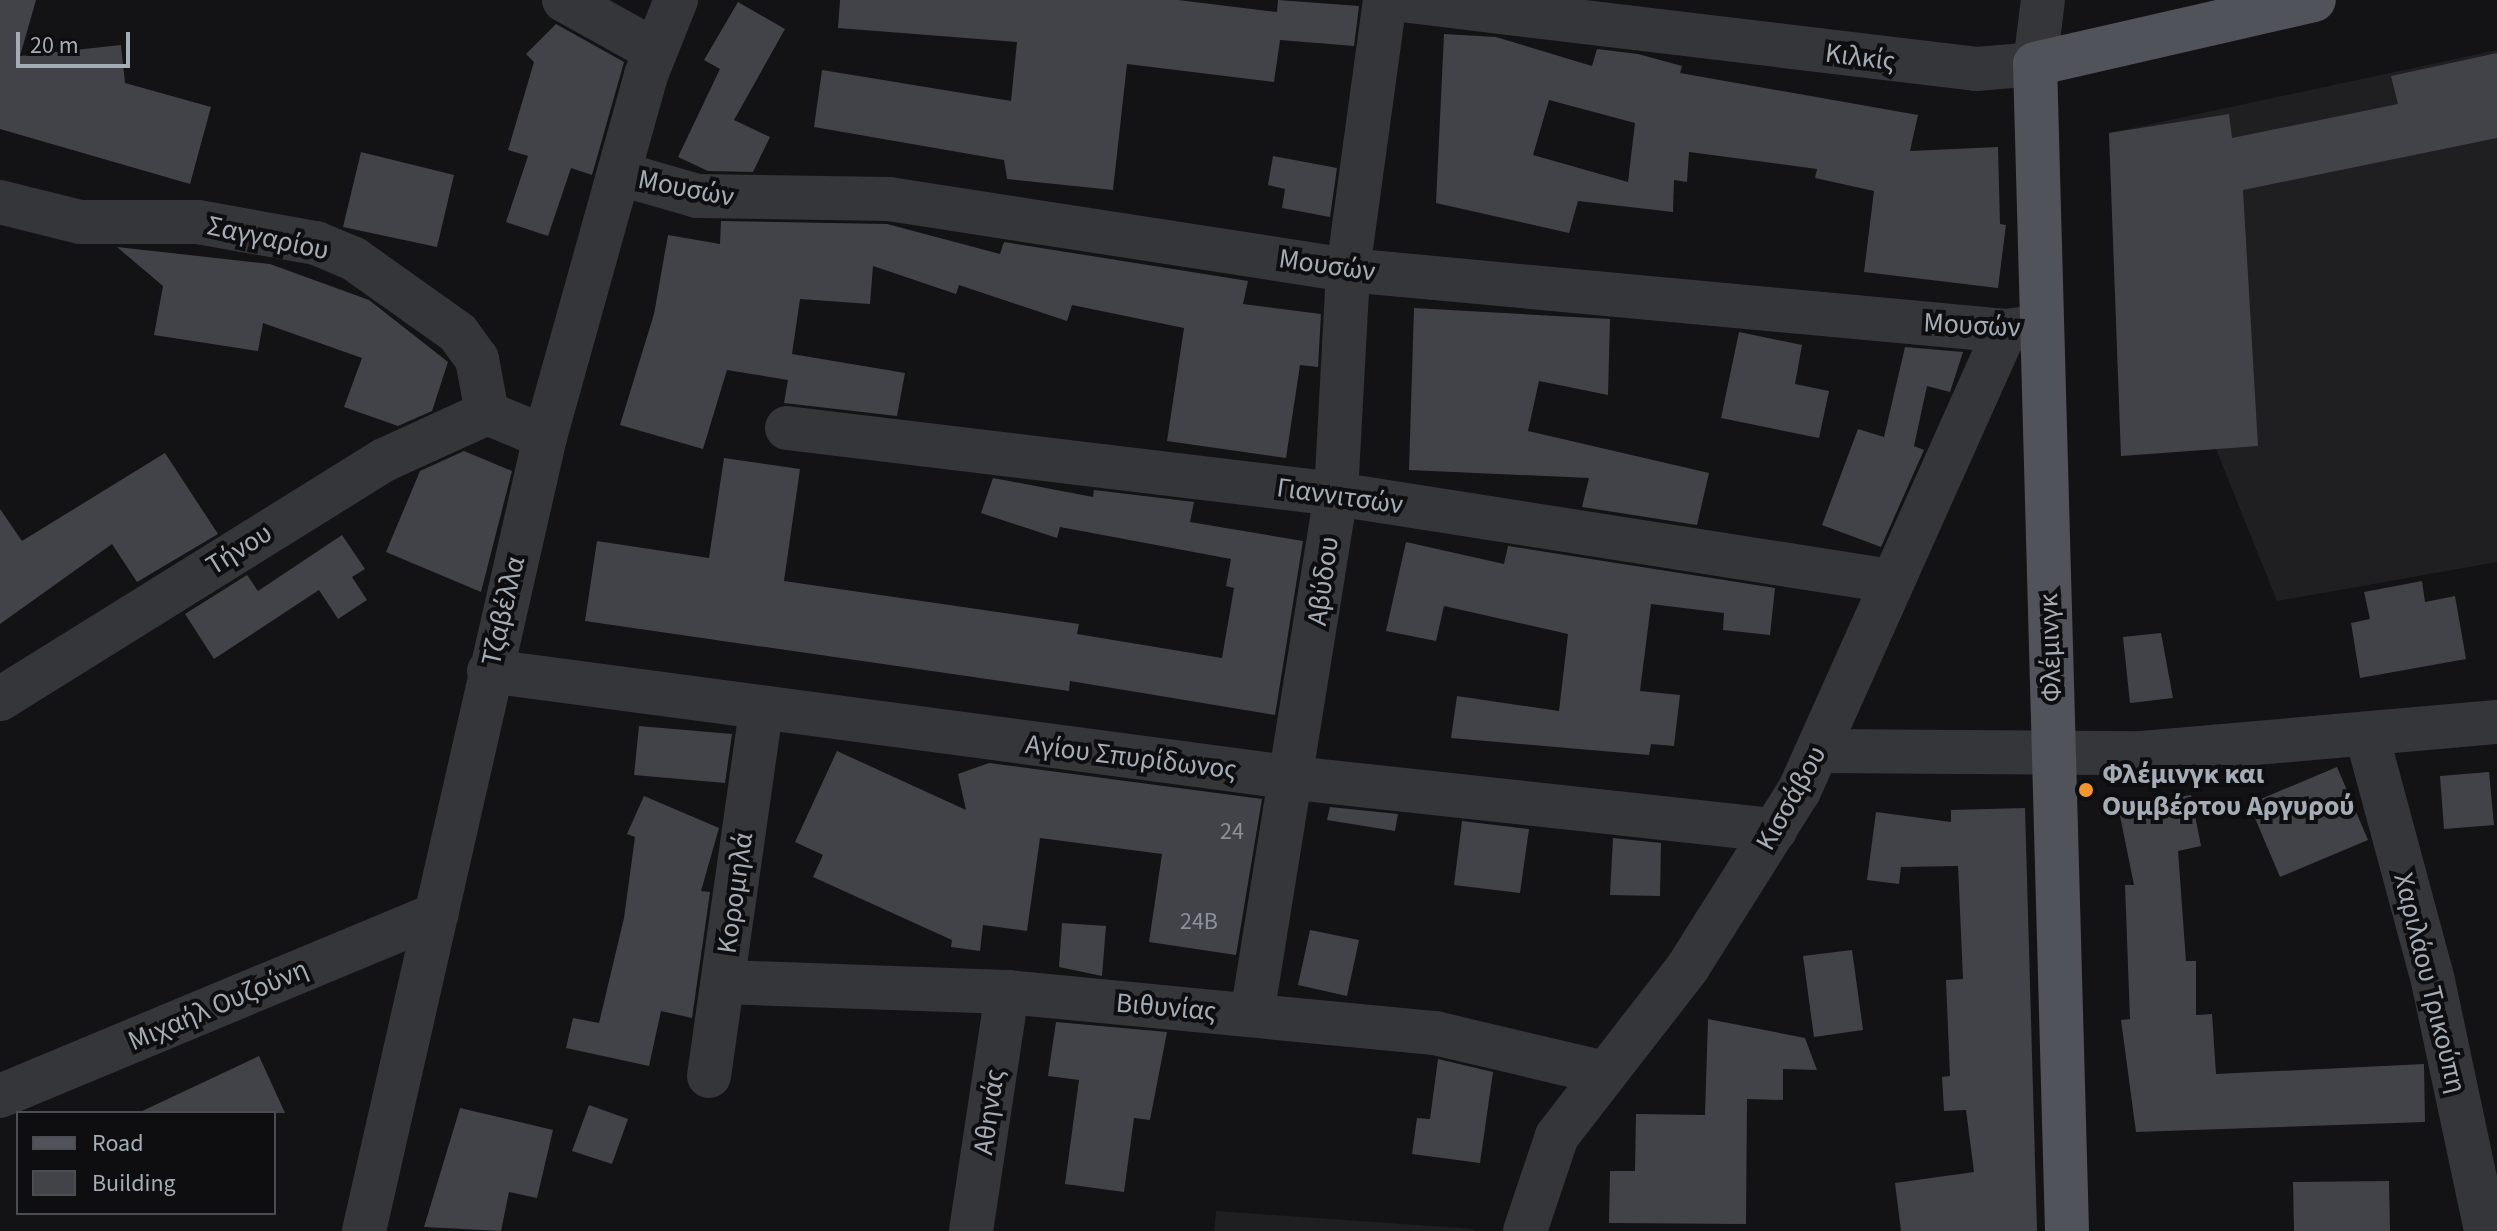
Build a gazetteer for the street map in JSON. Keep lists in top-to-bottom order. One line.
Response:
{"streets":{"main road":["Κιλκίς","Φλέμινγκ"],"street":["Μουσών","Σαγγαρίου","Γιαννιτσών","Τήνου","Αβύδου","Τζαβέλλα","Αγίου Σπυρίδωνος","Κισσάβου","Κορομηλά","Χαριλάου Τρικούπη","Μιχαήλ Ουζούνη","Βιθυνίας","Αθηνάς"]},"crossings":[["Κιλκίς","Φλέμινγκ"],["Μουσών","Αβύδου"],["Μουσών","Τζαβέλλα"],["Μουσών","Φλέμινγκ"],["Μουσών","Κισσάβου"],["Σαγγαρίου","Τήνου"],["Γιαννιτσών","Αβύδου"],["Γιαννιτσών","Κισσάβου"],["Αβύδου","Αγίου Σπυρίδωνος"],["Αβύδου","Βιθυνίας"],["Τζαβέλλα","Αγίου Σπυρίδωνος"],["Τζαβέλλα","Μιχαήλ Ουζούνη"],["Φλέμινγκ","Κισσάβου"],["Αγίου Σπυρίδωνος","Κισσάβου"],["Αγίου Σπυρίδωνος","Κορομηλά"],["Κισσάβου","Βιθυνίας"],["Κορομηλά","Βιθυνίας"],["Βιθυνίας","Αθηνάς"]],"places":["Φλέμινγκ και Ουμβέρτου Αργυρού"],"house_numbers":["24","24B"],"legend":["Road","Building"],"scale_bar":"20 m"}
